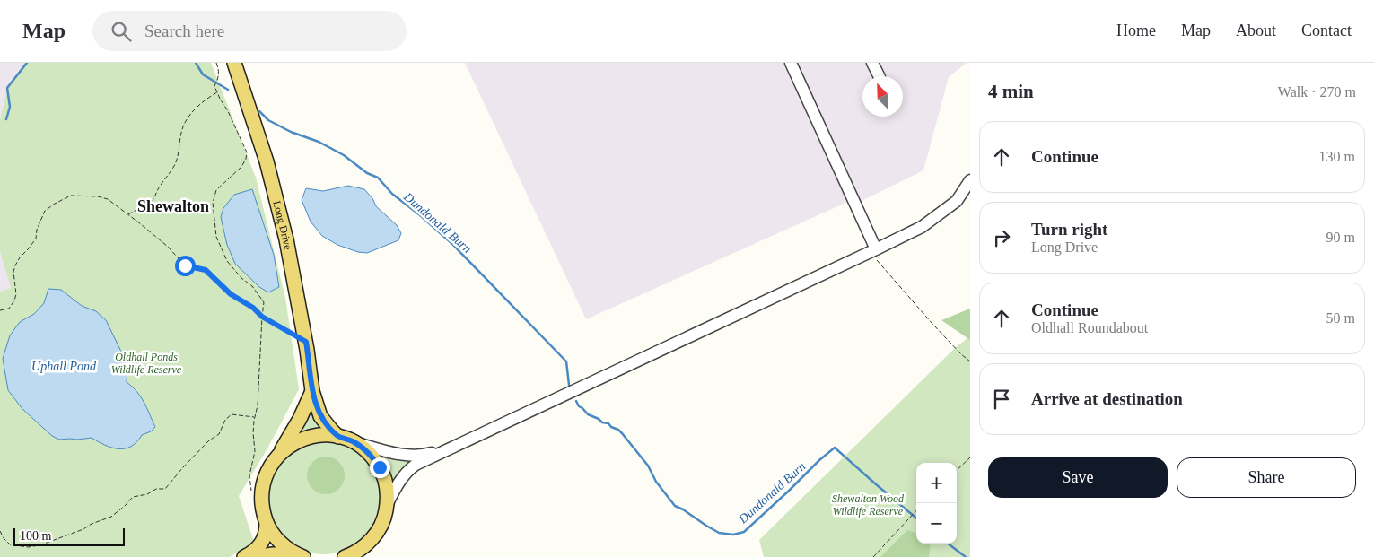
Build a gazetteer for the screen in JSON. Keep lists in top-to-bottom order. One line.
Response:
{"streets":{"main road":["Long Drive"]},"districts":["Shewalton"],"water":["Dundonald Burn","Uphall Pond"],"parks":["Oldhall Ponds Wildlife Reserve","Shewalton Wood Wildlife Reserve"],"scale_bar":"100 m","north":"top left","page":{"header":"Map","search":"Search here","nav":["Home","Map","About","Contact"],"heading":["4 min","Walk · 270 m"],"list":[["Continue","130 m"],["Turn right","Long Drive","90 m"],["Continue","Oldhall Roundabout","50 m"],"Arrive at destination"],"buttons":["Save","Share"],"map_buttons":["+","−"],"scale":"100 m"}}
